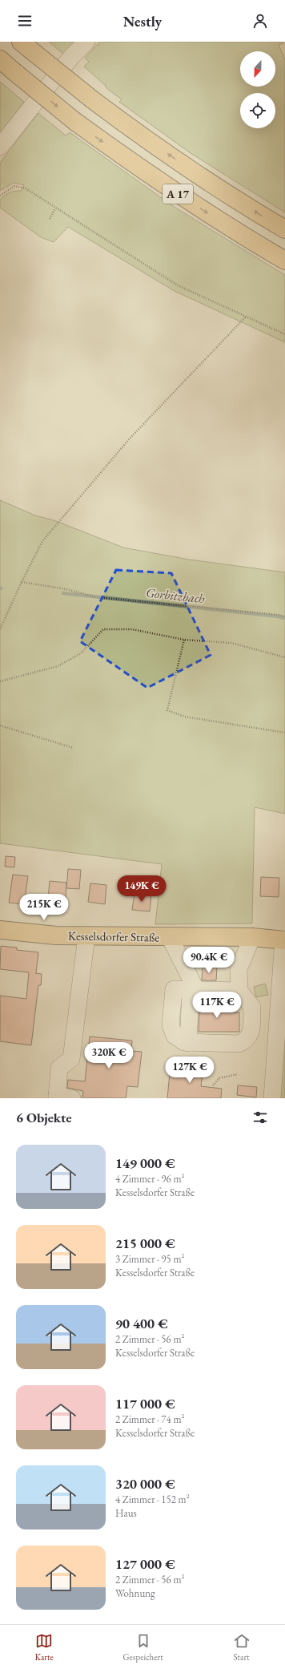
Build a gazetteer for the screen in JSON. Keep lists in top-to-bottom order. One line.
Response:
{"streets":{"main road":["A 17","Kesselsdorfer Straße"]},"water":["Gorbitzbach"],"north":"bottom","page":{"header":"Nestly","price":["149K €","215K €","90.4K €","117K €","320K €","127K €"],"heading":"6 Objekte","list":[{"name":"149 000 €","note":"4 Zimmer · 96 m² · Kesselsdorfer Straße"},{"name":"215 000 €","note":"3 Zimmer · 95 m² · Kesselsdorfer Straße"},{"name":"90 400 €","note":"2 Zimmer · 56 m² · Kesselsdorfer Straße"},{"name":"117 000 €","note":"2 Zimmer · 74 m² · Kesselsdorfer Straße"},{"name":"320 000 €","note":"4 Zimmer · 152 m² · Haus"},{"name":"127 000 €","note":"2 Zimmer · 56 m² · Wohnung"}],"tabs":["Karte","Gespeichert","Start"]}}
